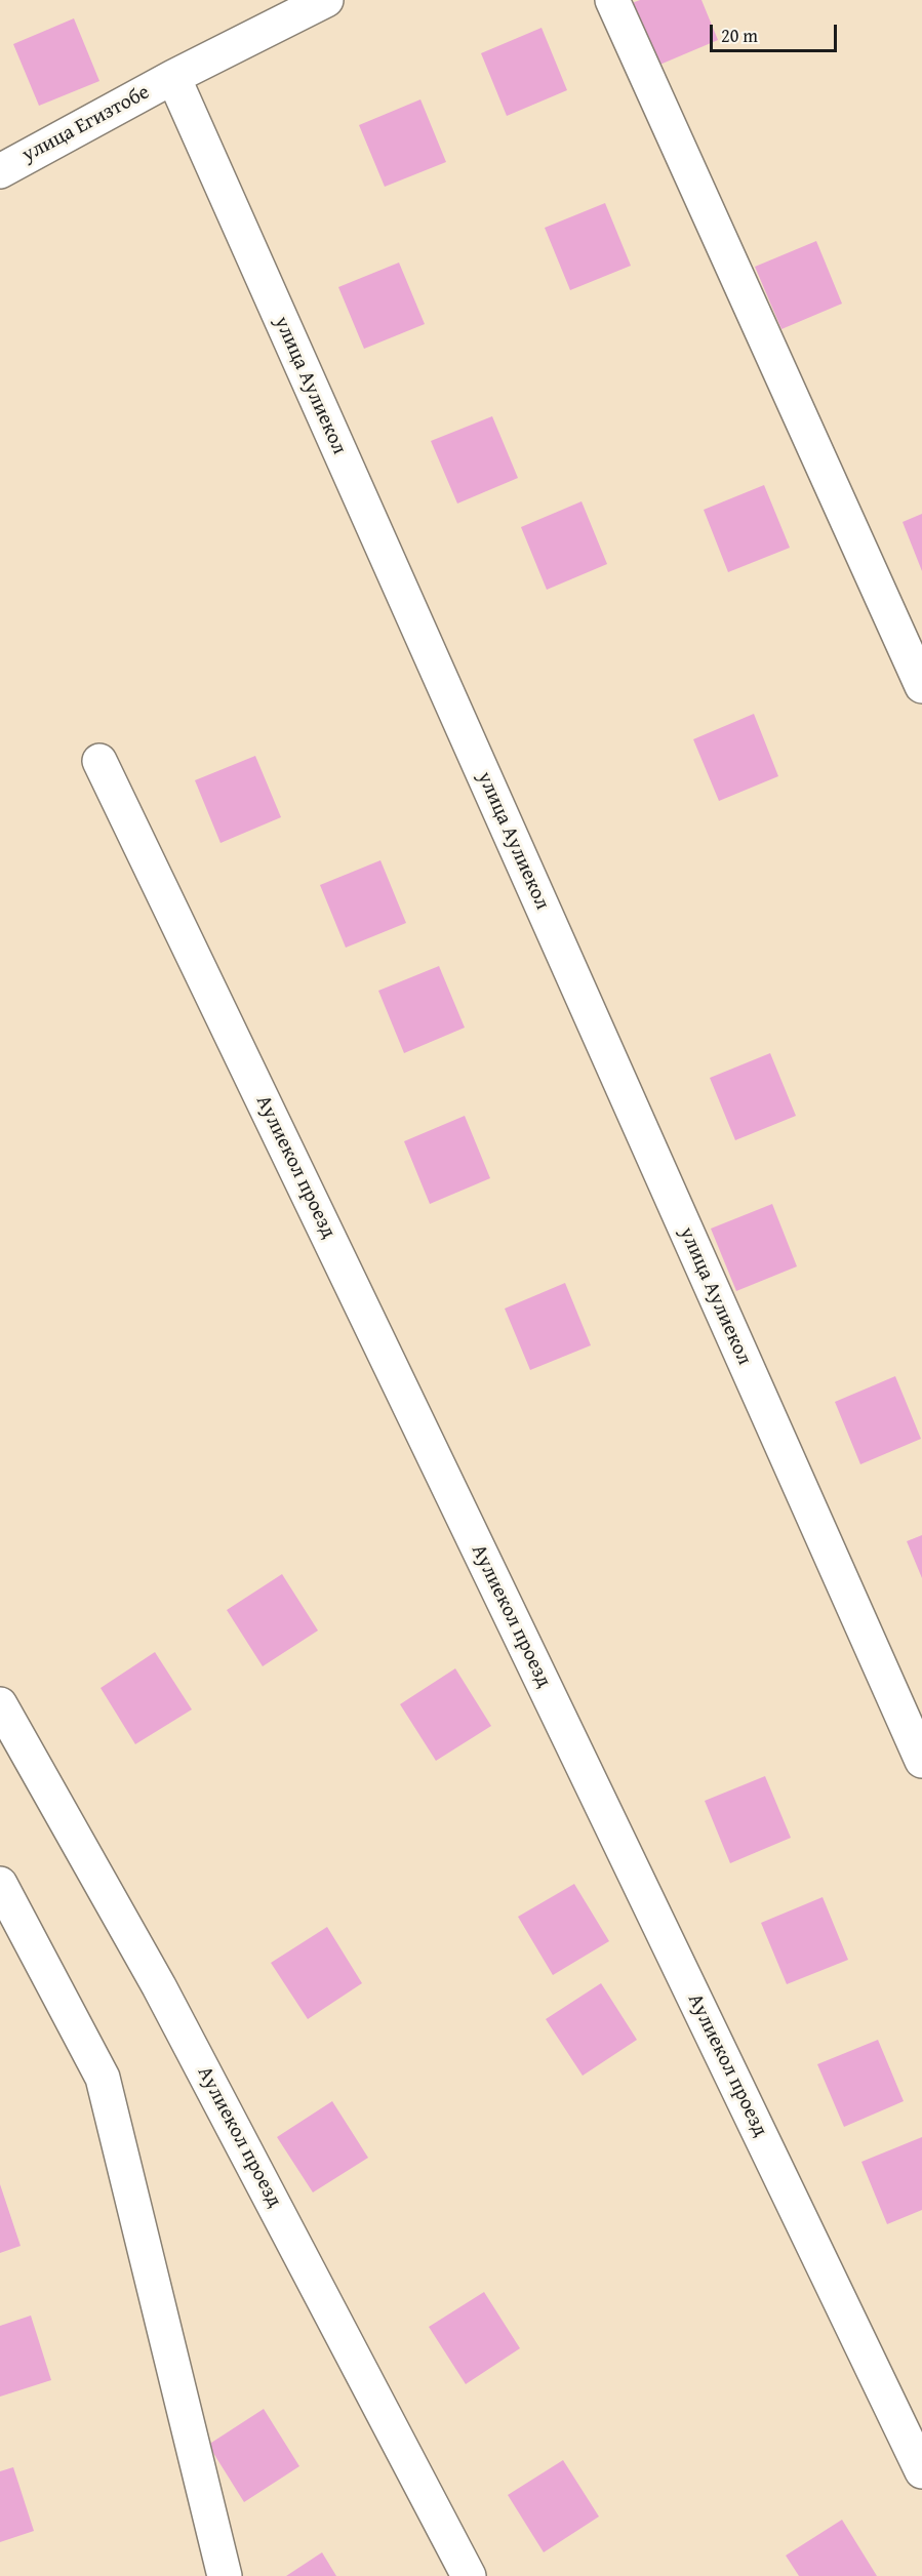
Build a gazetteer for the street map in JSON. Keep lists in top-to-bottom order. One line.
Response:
{"streets":{"street":["улица Егизтобе","улица Аулиекол","Аулиекол проезд"]},"crossings":[["улица Егизтобе","улица Аулиекол"]],"scale_bar":"20 m"}
